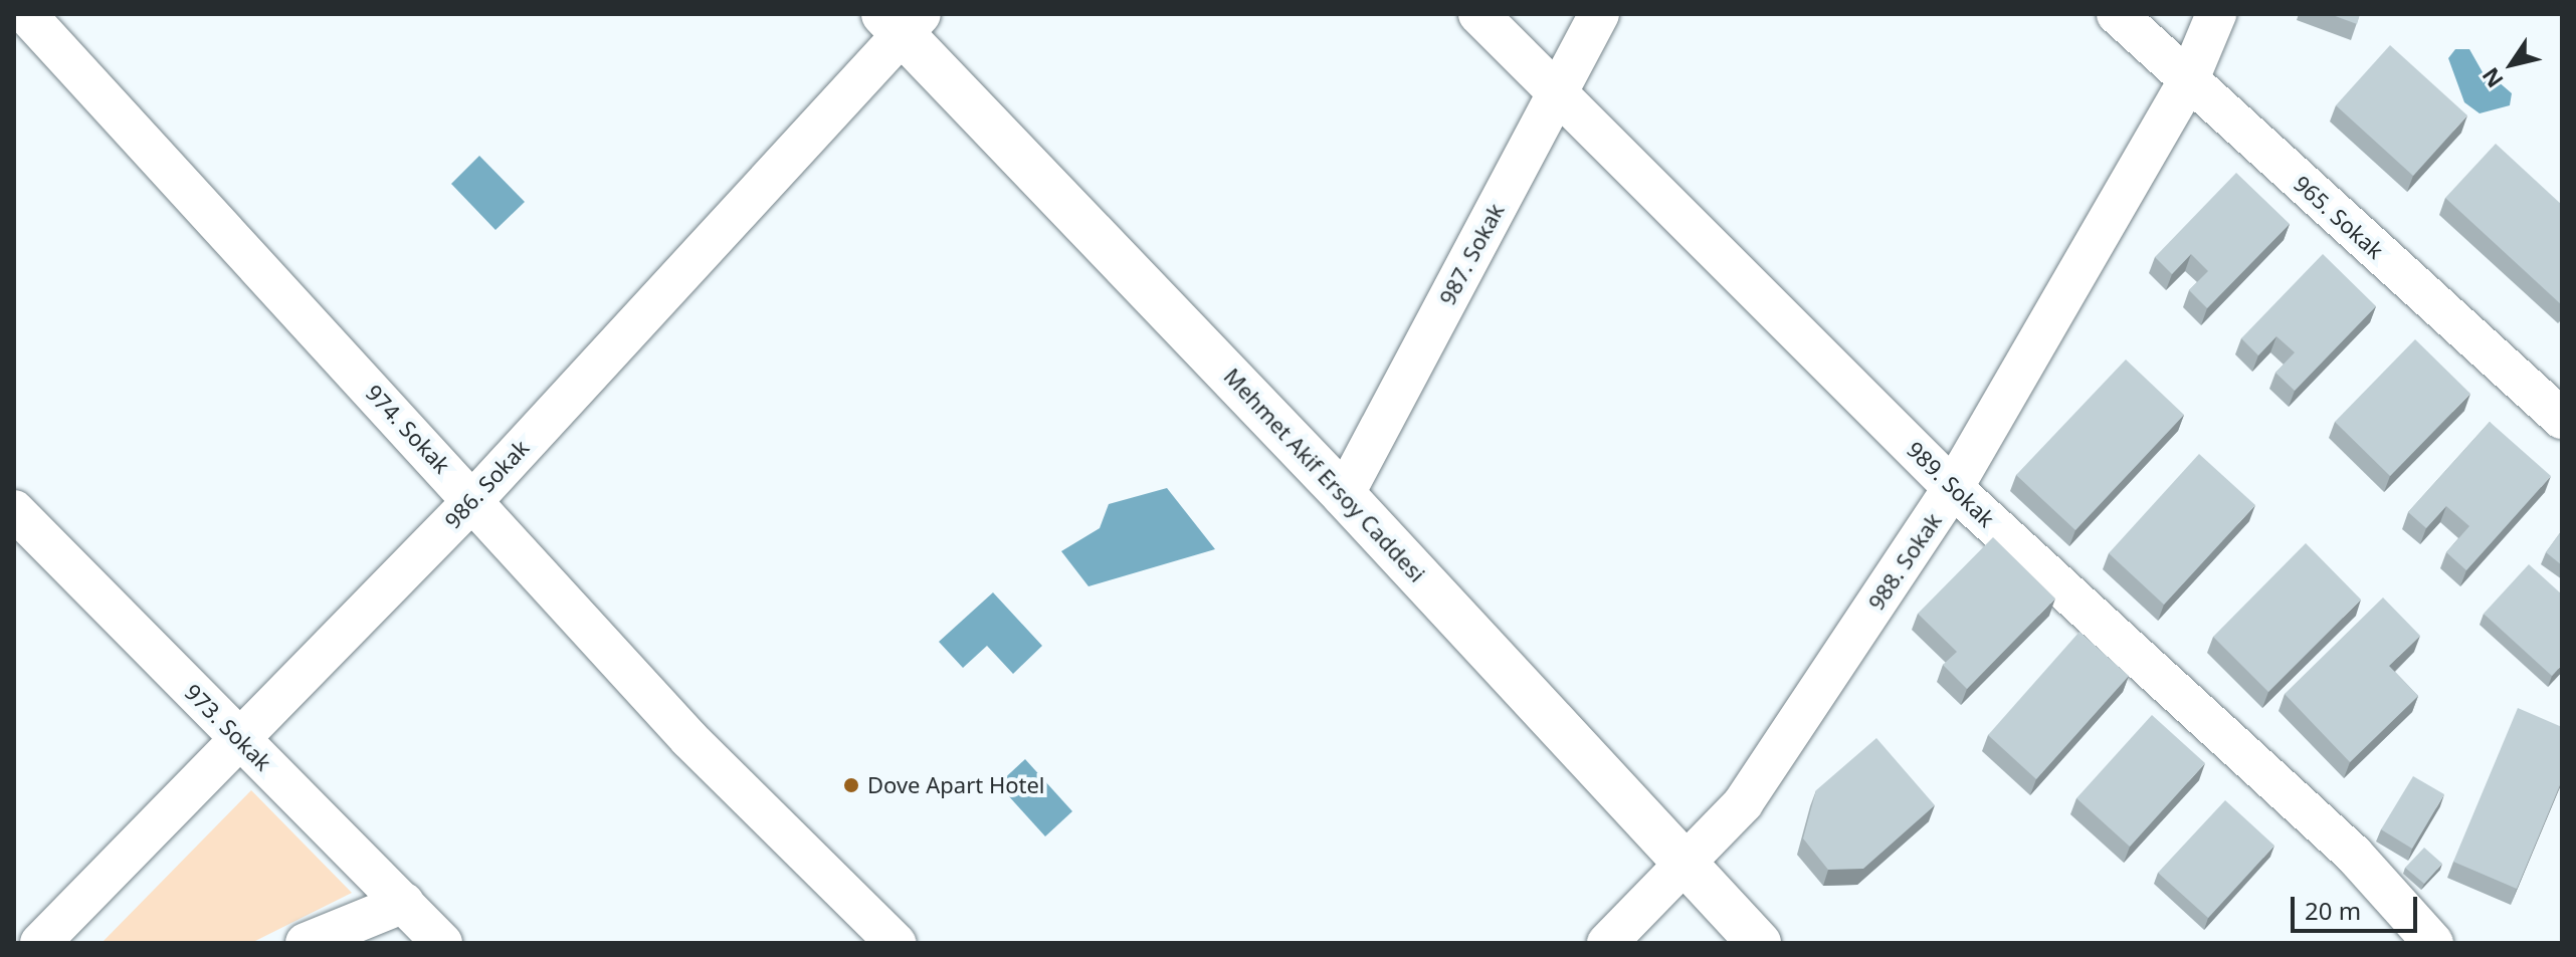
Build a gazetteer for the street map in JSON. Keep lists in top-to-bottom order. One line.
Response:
{"streets":{"street":["965. Sokak","987. Sokak","974. Sokak","Mehmet Akif Ersoy Caddesi","986. Sokak","989. Sokak","988. Sokak","973. Sokak"]},"crossings":[["965. Sokak","988. Sokak"],["987. Sokak","Mehmet Akif Ersoy Caddesi"],["987. Sokak","989. Sokak"],["974. Sokak","986. Sokak"],["Mehmet Akif Ersoy Caddesi","986. Sokak"],["Mehmet Akif Ersoy Caddesi","988. Sokak"],["986. Sokak","973. Sokak"],["989. Sokak","988. Sokak"]],"places":["Dove Apart Hotel"],"scale_bar":"20 m","north":"bottom left"}
